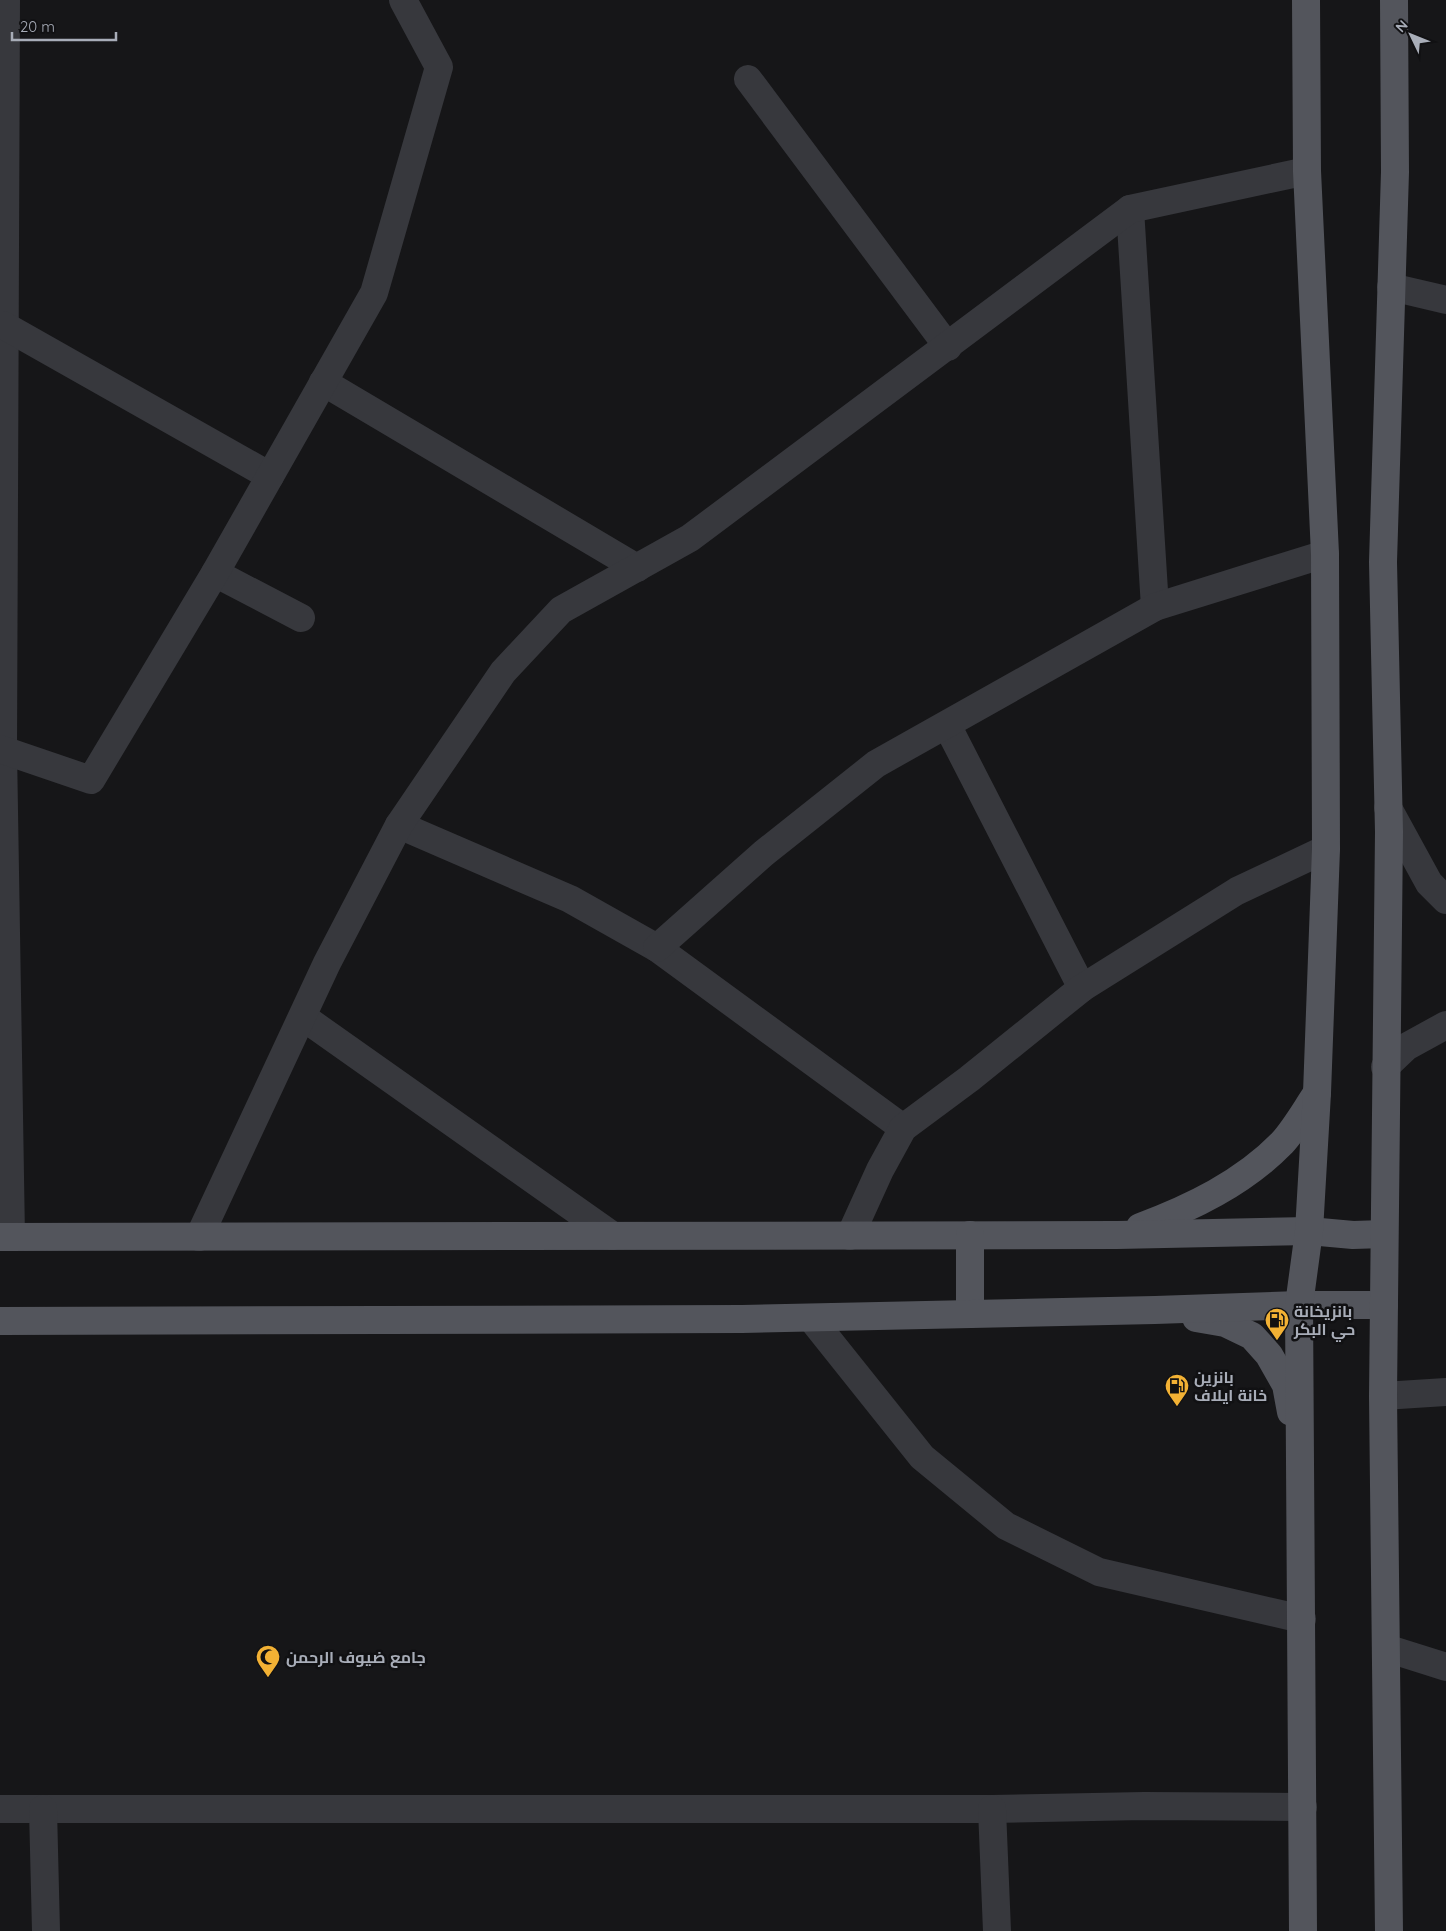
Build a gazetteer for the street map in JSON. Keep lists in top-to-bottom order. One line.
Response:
{"places":{"fuel station":["بانزيخانة حي البكر","بانزين خانة ايلاف"],"mosque":["جامع ضيوف الرحمن"]},"scale_bar":"20 m","north":"top left"}
